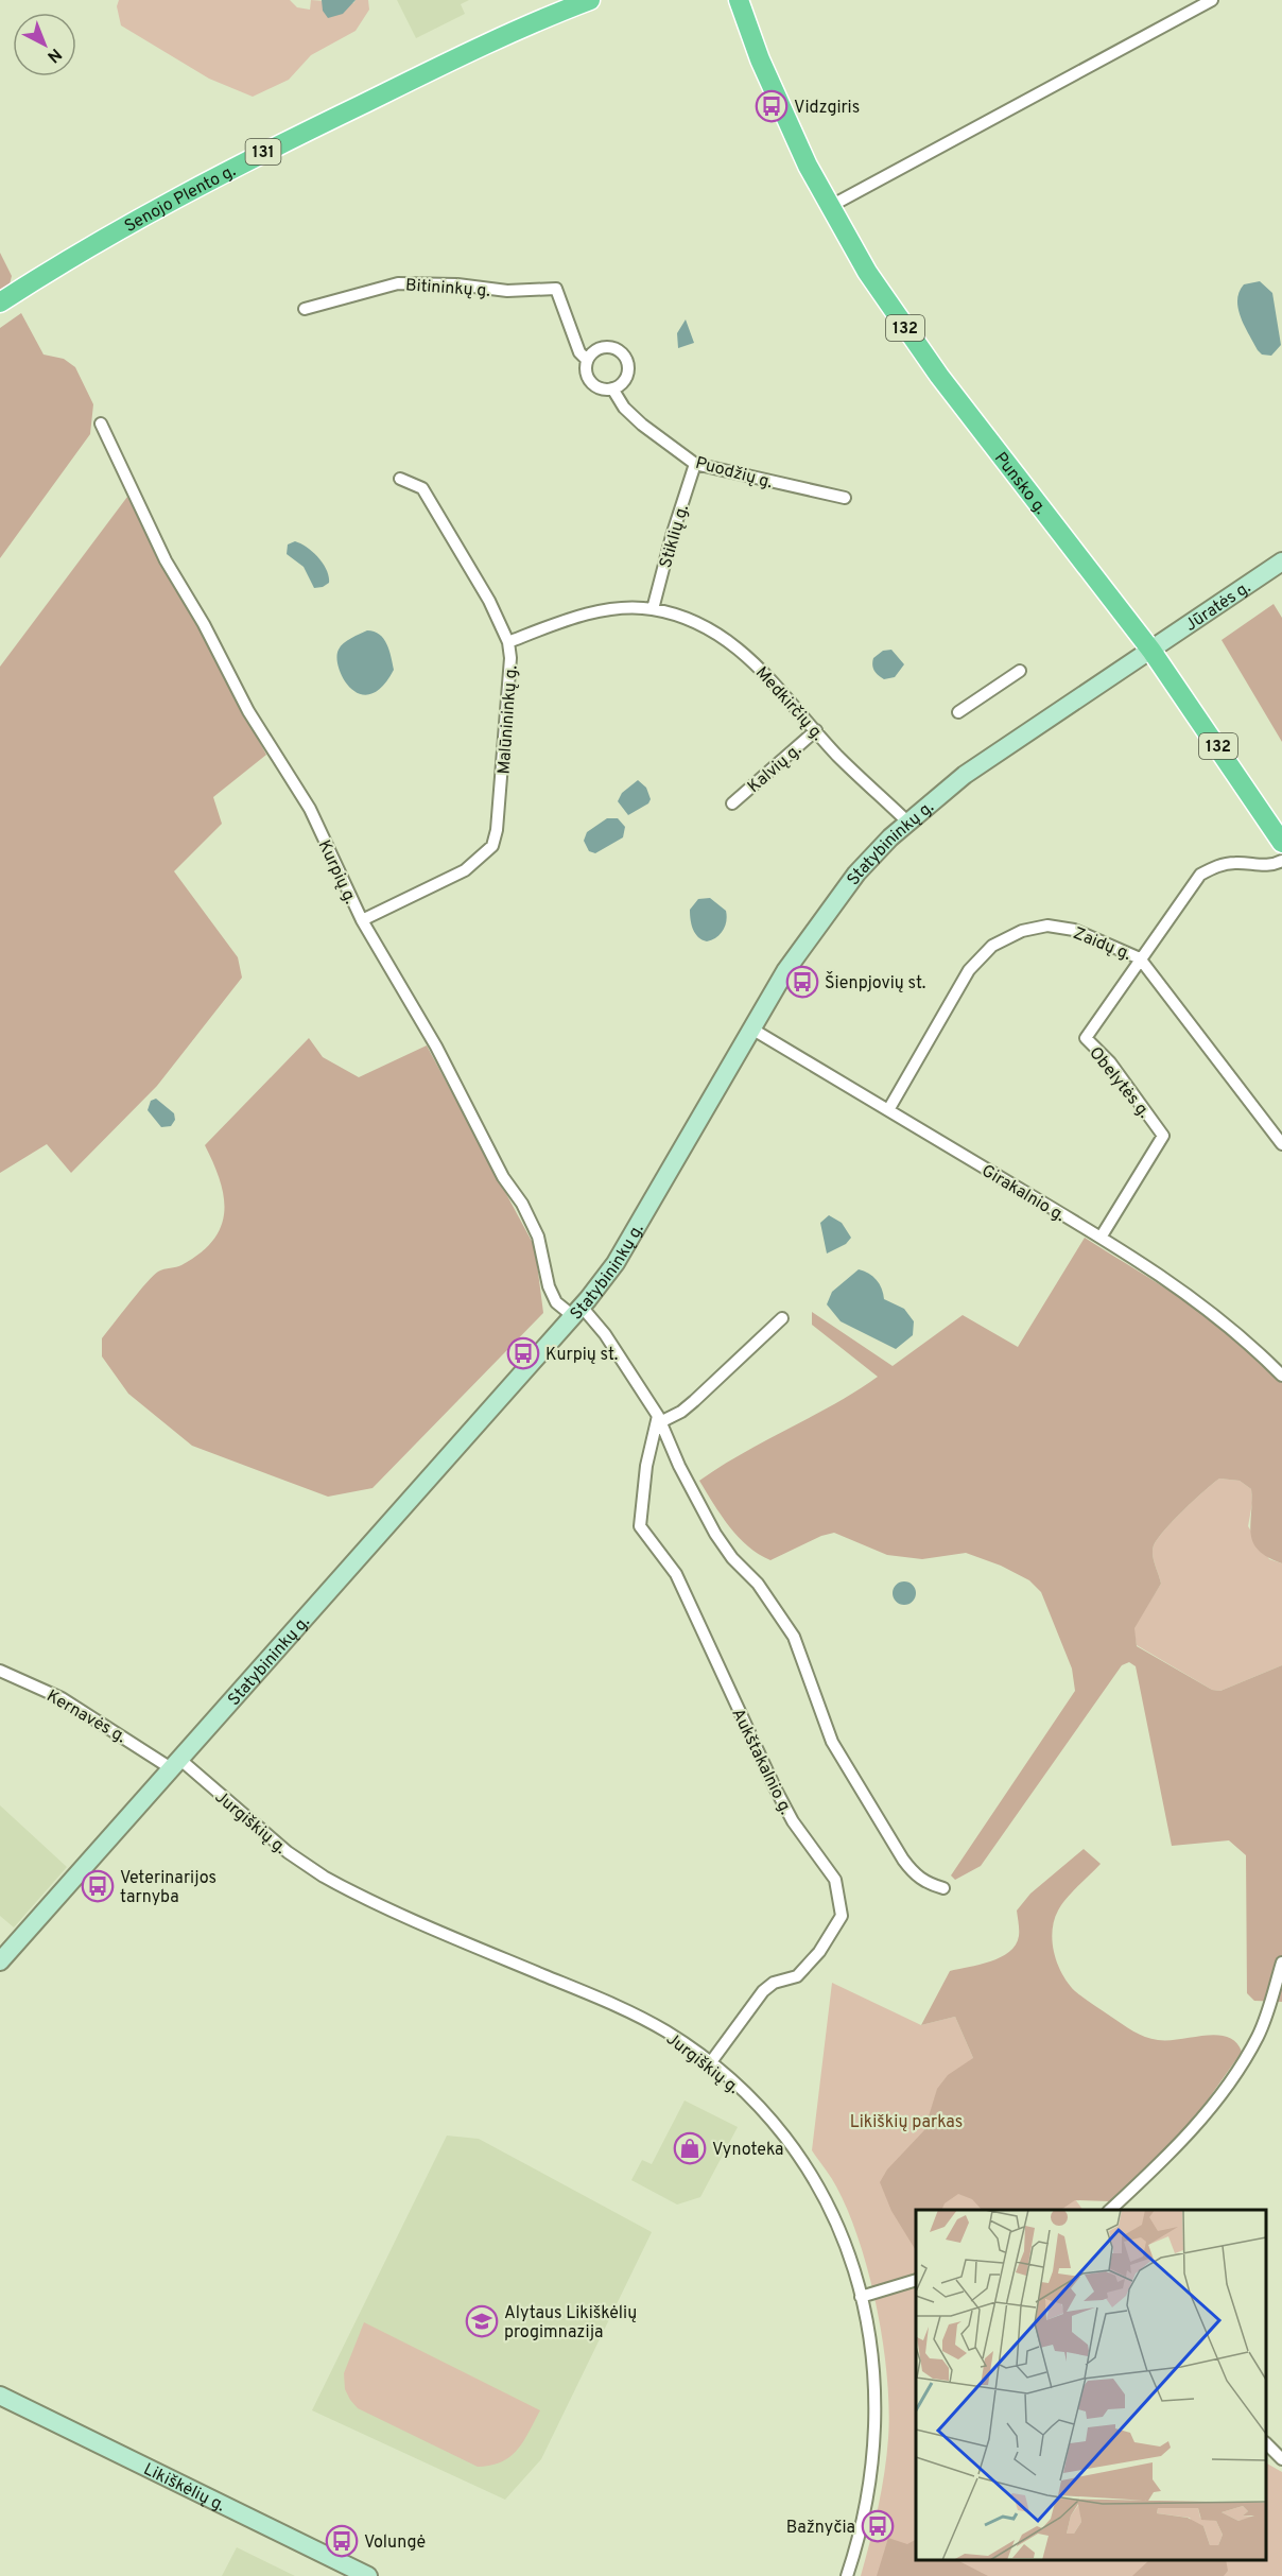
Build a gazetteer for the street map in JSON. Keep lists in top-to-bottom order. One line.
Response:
{"streets":{"main road":["131","Senojo Plento g.","132","Punsko g."],"street":["Bitininkų g.","Puodžių g.","Stiklių g.","Jūratės g.","Medkirčių g.","Malūnininkų g.","Kalvių g.","Statybininkų g.","Kurpių g.","Zaidų g.","Obelytės g.","Girakalnio g.","Kernavės g.","Aukštakalnio g.","Jurgiškių g.","Likiškėlių g."]},"crossings":[["Bitininkų g.","Puodžių g."],["Puodžių g.","Stiklių g."],["Punsko g.","Jūratės g."],["Punsko g.","Statybininkų g."],["Stiklių g.","Medkirčių g."],["Jūratės g.","Statybininkų g."],["Medkirčių g.","Malūnininkų g."],["Medkirčių g.","Kalvių g."],["Medkirčių g.","Statybininkų g."],["Malūnininkų g.","Kurpių g."],["Statybininkų g.","Kurpių g."],["Statybininkų g.","Girakalnio g."],["Statybininkų g.","Kernavės g."],["Statybininkų g.","Jurgiškių g."],["Zaidų g.","Obelytės g."],["Zaidų g.","Girakalnio g."],["Obelytės g.","Girakalnio g."],["Kernavės g.","Jurgiškių g."],["Aukštakalnio g.","Jurgiškių g."]],"parks":["Likiškių parkas"],"places":{"bus stop":["Vidzgiris","Šienpjovių st.","Kurpių st.","Veterinarijos tarnyba","Bažnyčia","Volungė"],"shop":["Vynoteka"],"school or university":["Alytaus Likiškėlių progimnazija"]},"north":"bottom right"}
